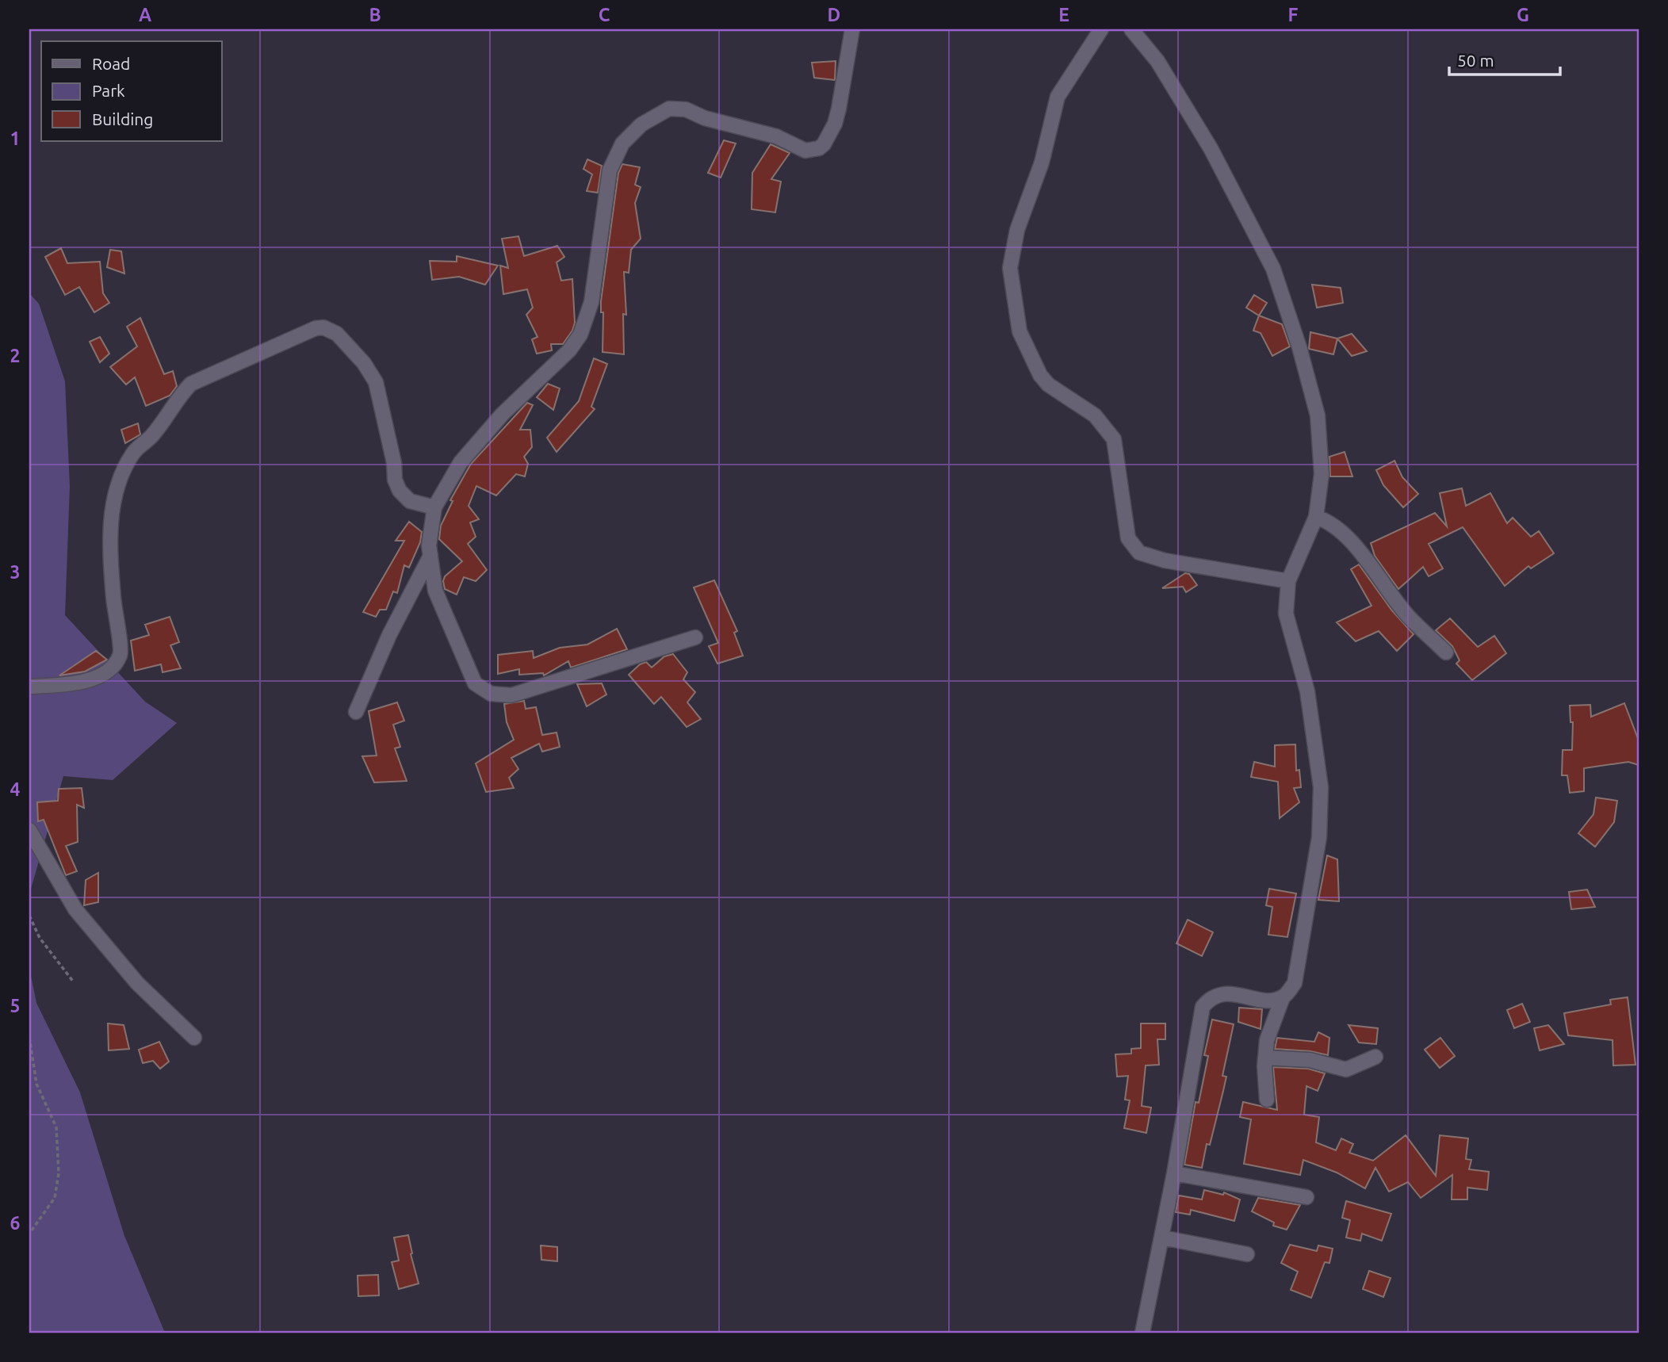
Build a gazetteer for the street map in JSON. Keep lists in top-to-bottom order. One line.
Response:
{"legend":["Road","Park","Building"],"scale_bar":"50 m","grid":{"columns":["A","B","C","D","E","F","G"],"rows":["1","2","3","4","5","6"]}}
